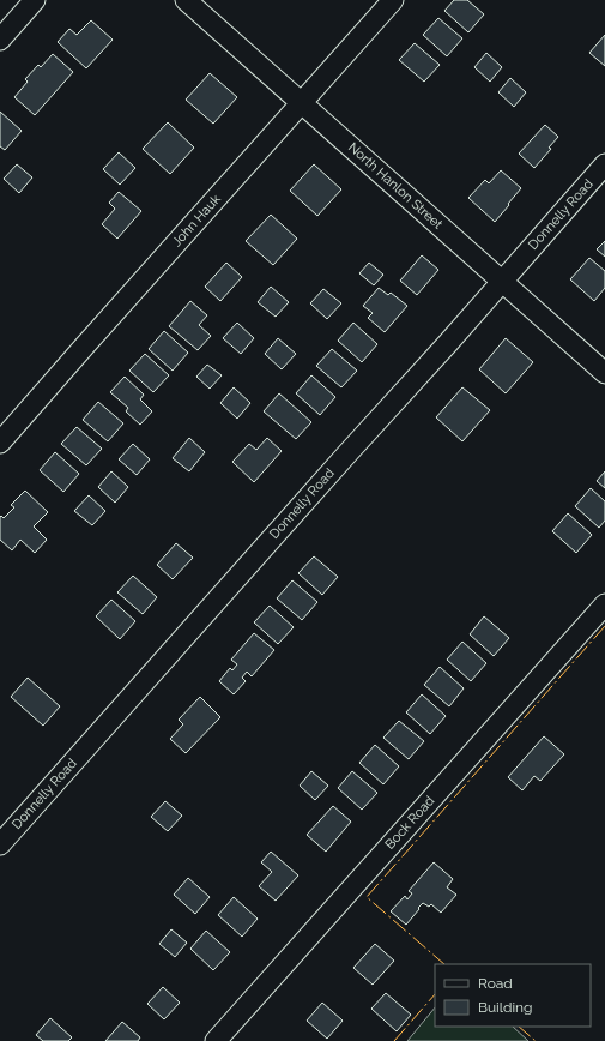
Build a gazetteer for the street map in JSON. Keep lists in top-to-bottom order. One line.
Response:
{"streets":{"street":["North Hanlon Street","Donnelly Road","John Hauk","Bock Road"]},"crossings":[["North Hanlon Street","Donnelly Road"],["North Hanlon Street","John Hauk"]],"legend":["Road","Building"]}
